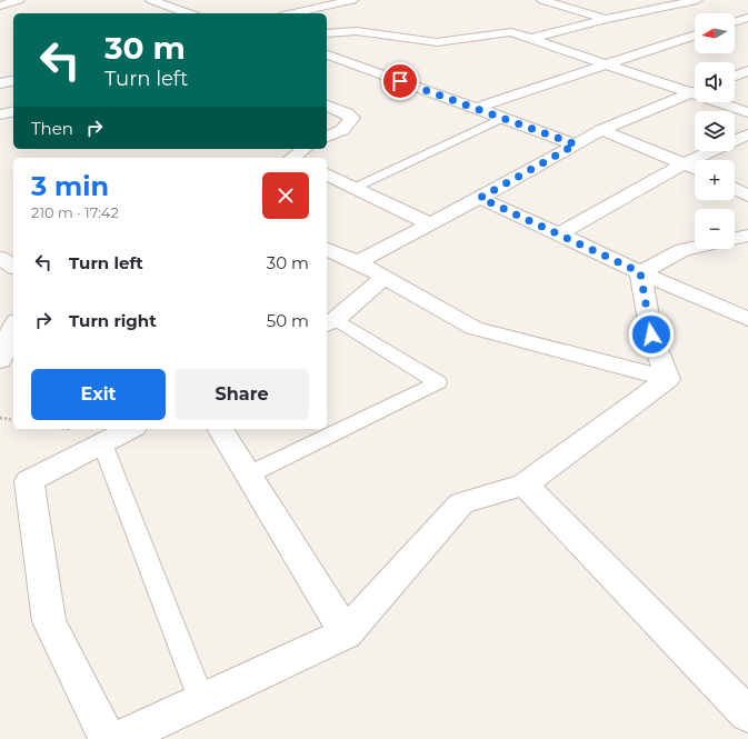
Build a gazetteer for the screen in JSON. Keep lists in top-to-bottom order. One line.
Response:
{"north":"left","page":{"map_buttons":["+","−"],"turn":["30 m","Turn left"],"then":"Then","heading":["3 min","210 m · 17:42"],"list":[{"name":"Turn left","value":"30 m"},{"name":"Turn right","value":"50 m"}],"buttons":["Exit","Share"]}}
